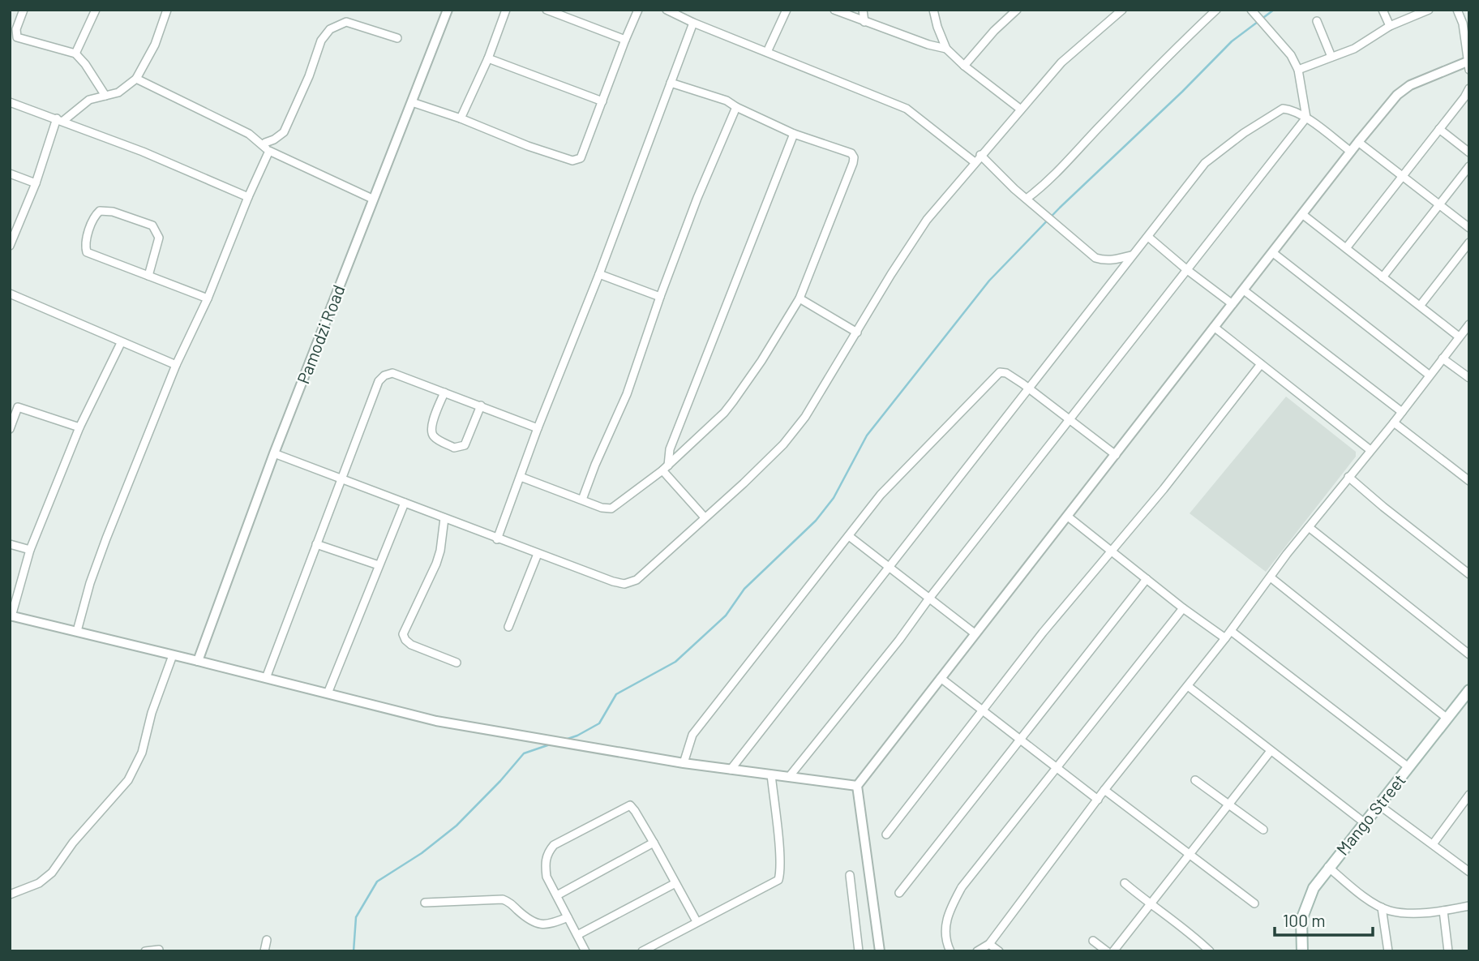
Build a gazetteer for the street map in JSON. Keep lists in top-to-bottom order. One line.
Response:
{"streets":{"main road":["Mango Street"],"street":["Pamodzi Road"]},"scale_bar":"100 m"}
